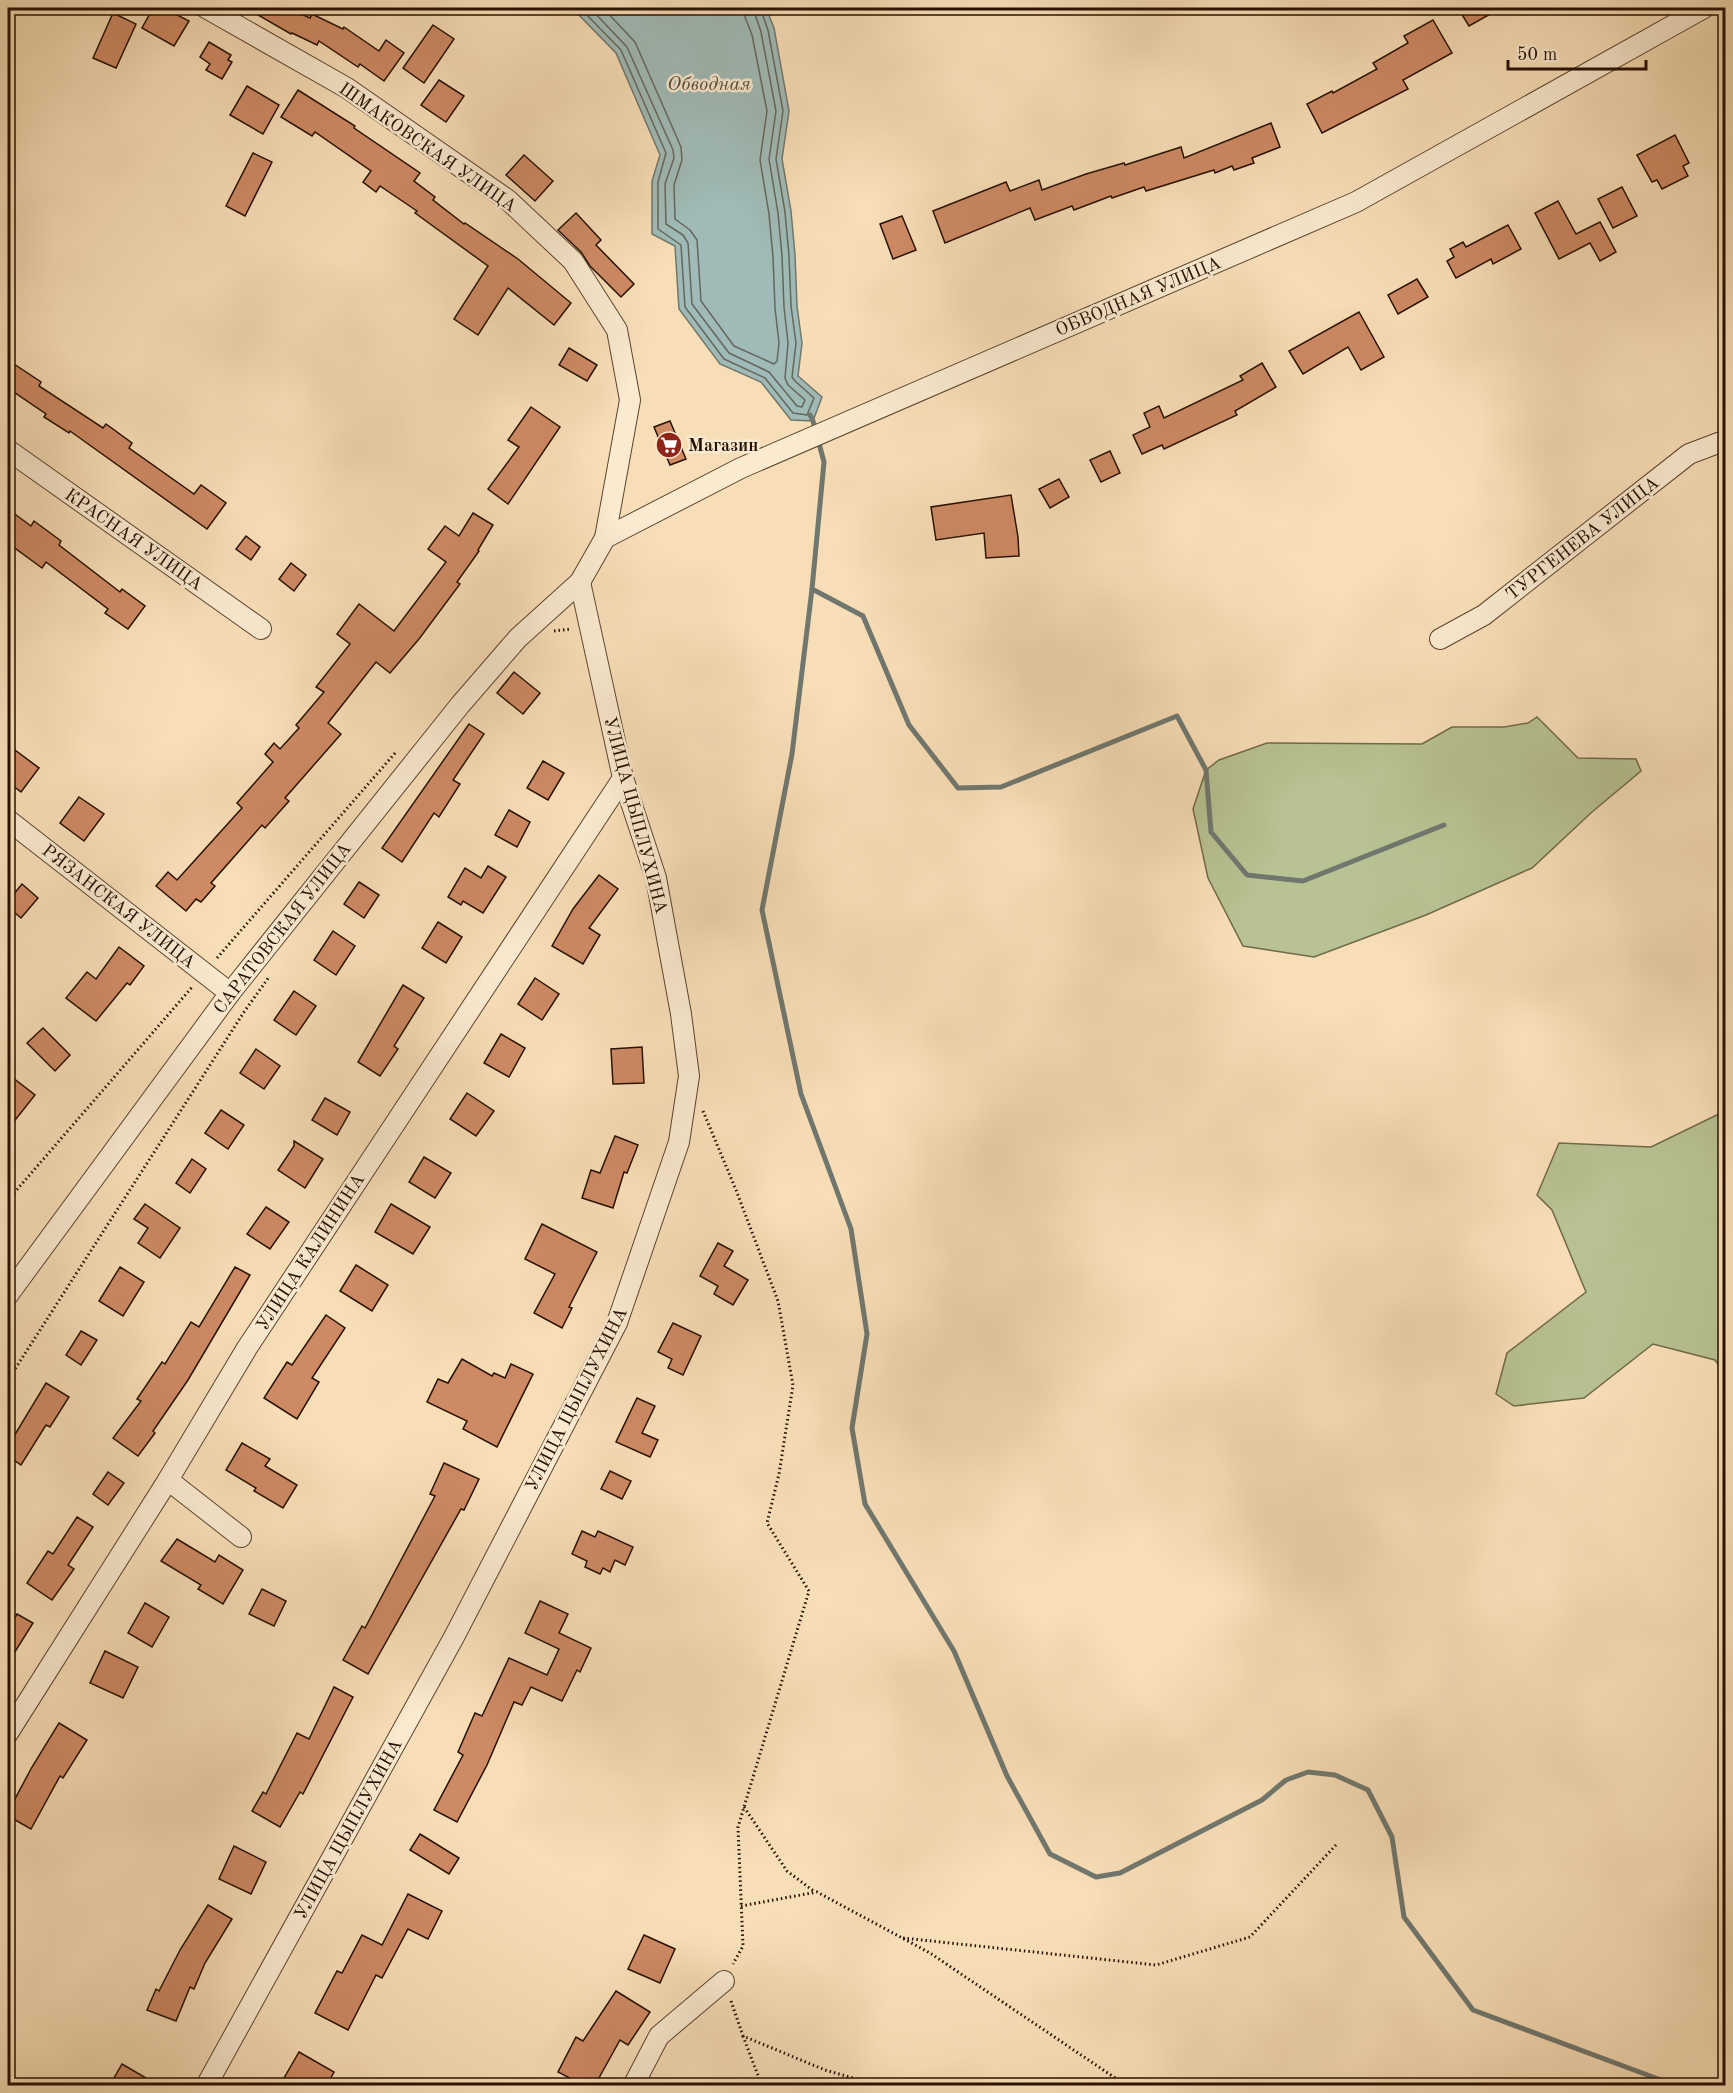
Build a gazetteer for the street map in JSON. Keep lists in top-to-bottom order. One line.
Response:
{"streets":{"street":["ШМАКОВСКАЯ УЛИЦА","ОБВОДНАЯ УЛИЦА","ТУРГЕНЕВА УЛИЦА","КРАСНАЯ УЛИЦА","УЛИЦА ЦЫПЛУХИНА","РЯЗАНСКАЯ УЛИЦА","САРАТОВСКАЯ УЛИЦА","УЛИЦА КАЛИНИНА"]},"crossings":[["ШМАКОВСКАЯ УЛИЦА","ОБВОДНАЯ УЛИЦА"],["УЛИЦА ЦЫПЛУХИНА","САРАТОВСКАЯ УЛИЦА"],["УЛИЦА ЦЫПЛУХИНА","УЛИЦА КАЛИНИНА"],["РЯЗАНСКАЯ УЛИЦА","САРАТОВСКАЯ УЛИЦА"]],"water":["Обводная"],"places":{"supermarket":["Магазин"]},"scale_bar":"50 m"}
